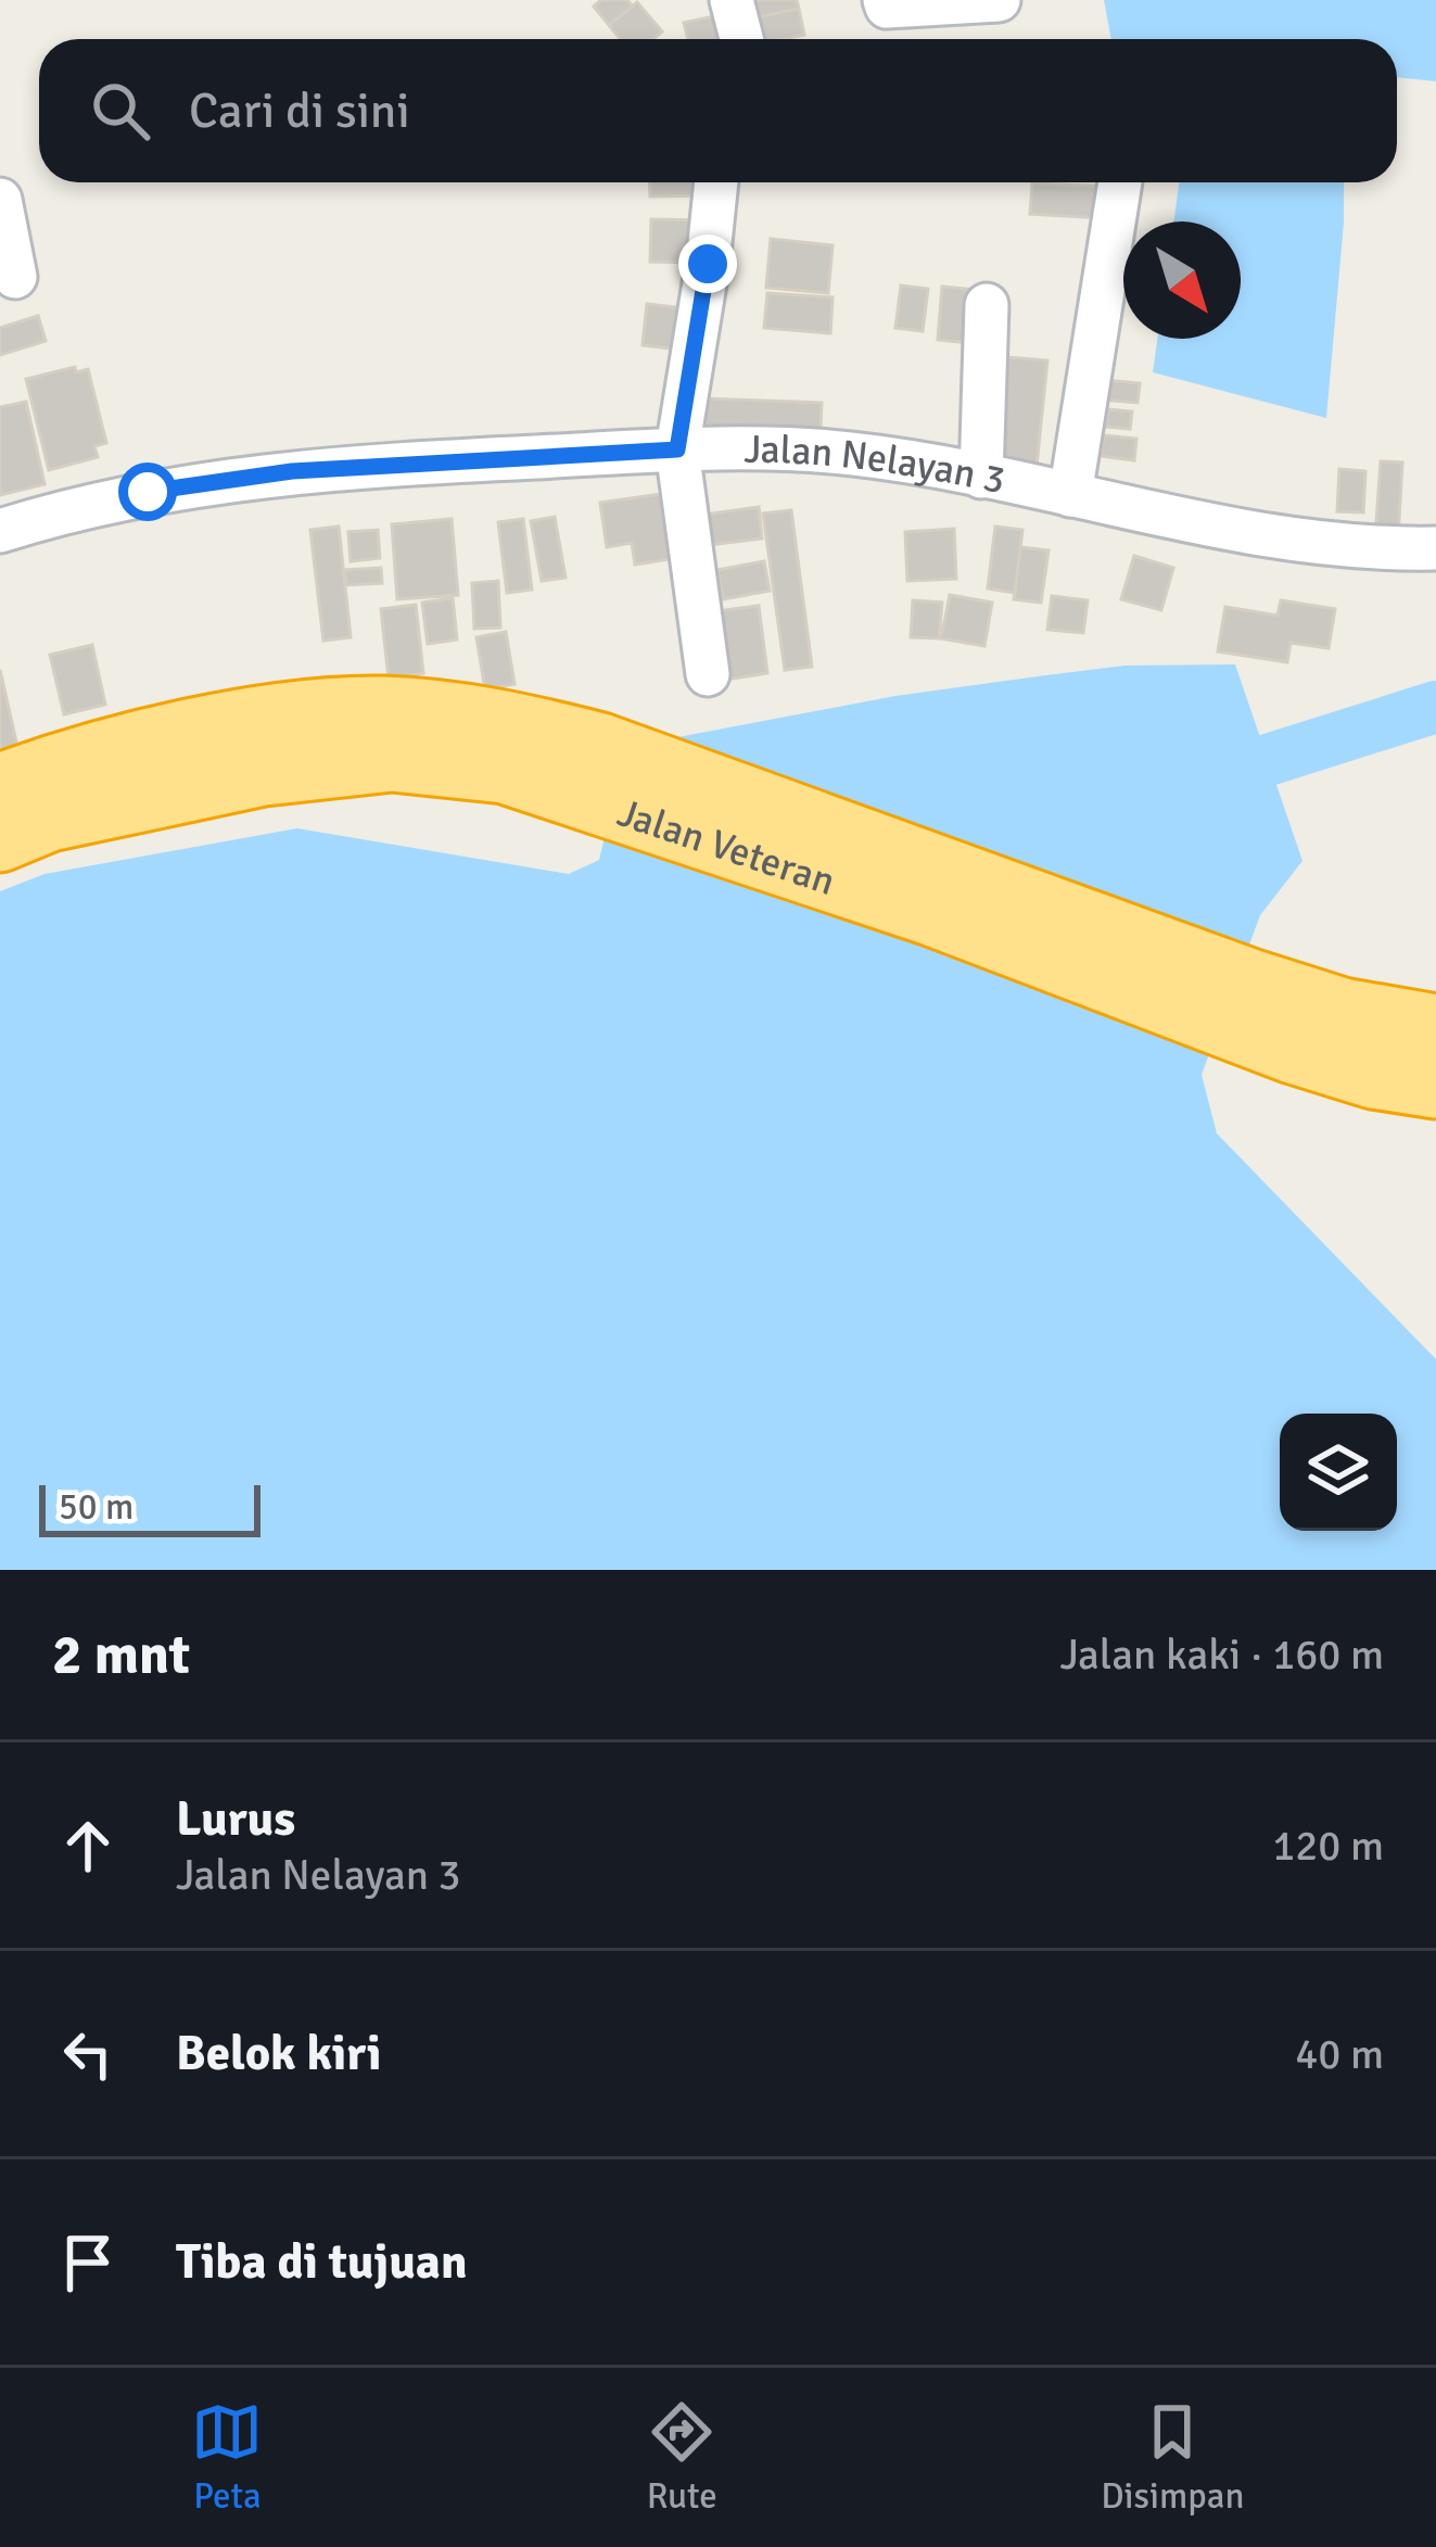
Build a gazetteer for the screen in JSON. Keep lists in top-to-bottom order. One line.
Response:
{"streets":{"highway":["Jalan Veteran"],"street":["Jalan Nelayan 3"]},"scale_bar":"50 m","north":"bottom right","page":{"search":"Cari di sini","scale":"50 m","heading":["2 mnt","Jalan kaki · 160 m"],"list":[["Lurus","Jalan Nelayan 3","120 m"],["Belok kiri","40 m"],"Tiba di tujuan"],"nav":["Peta","Rute","Disimpan"]}}
